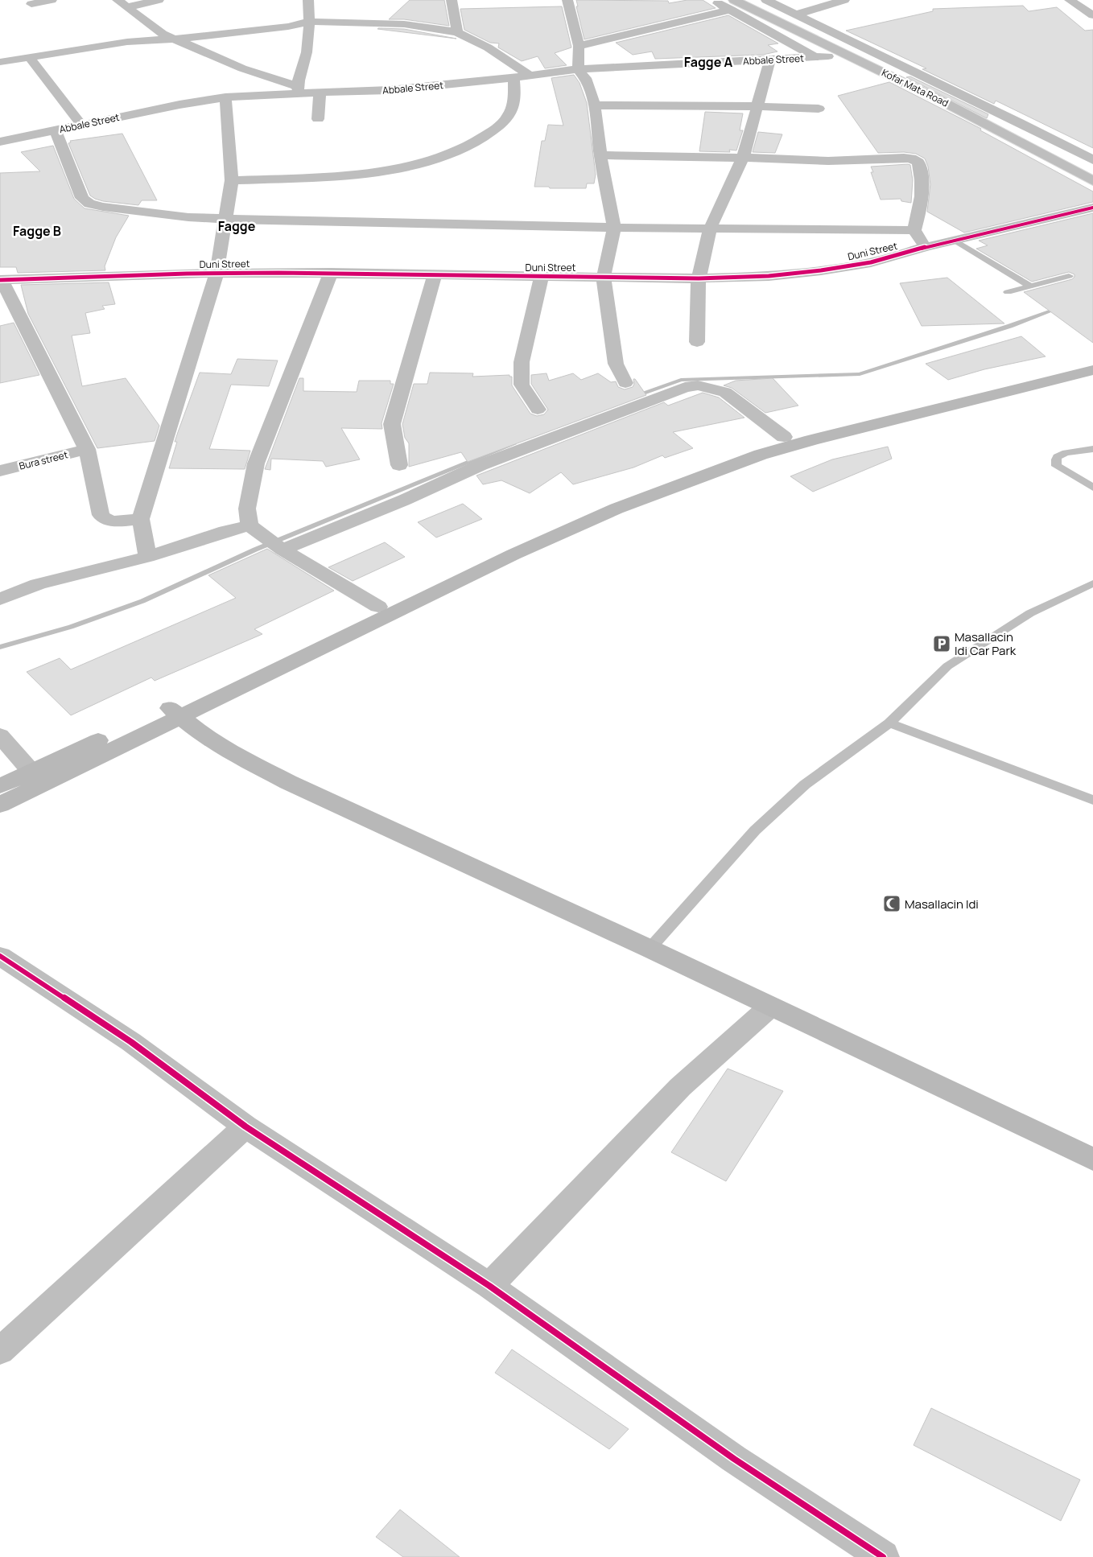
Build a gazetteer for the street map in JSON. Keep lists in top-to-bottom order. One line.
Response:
{"streets":{"street":["Abbale Street","Kofar Mata Road","Duni Street","Bura street"]},"districts":["Fagge A","Fagge","Fagge B"],"places":{"parking":["Masallacin Idi Car Park"],"mosque":["Masallacin Idi"]}}
